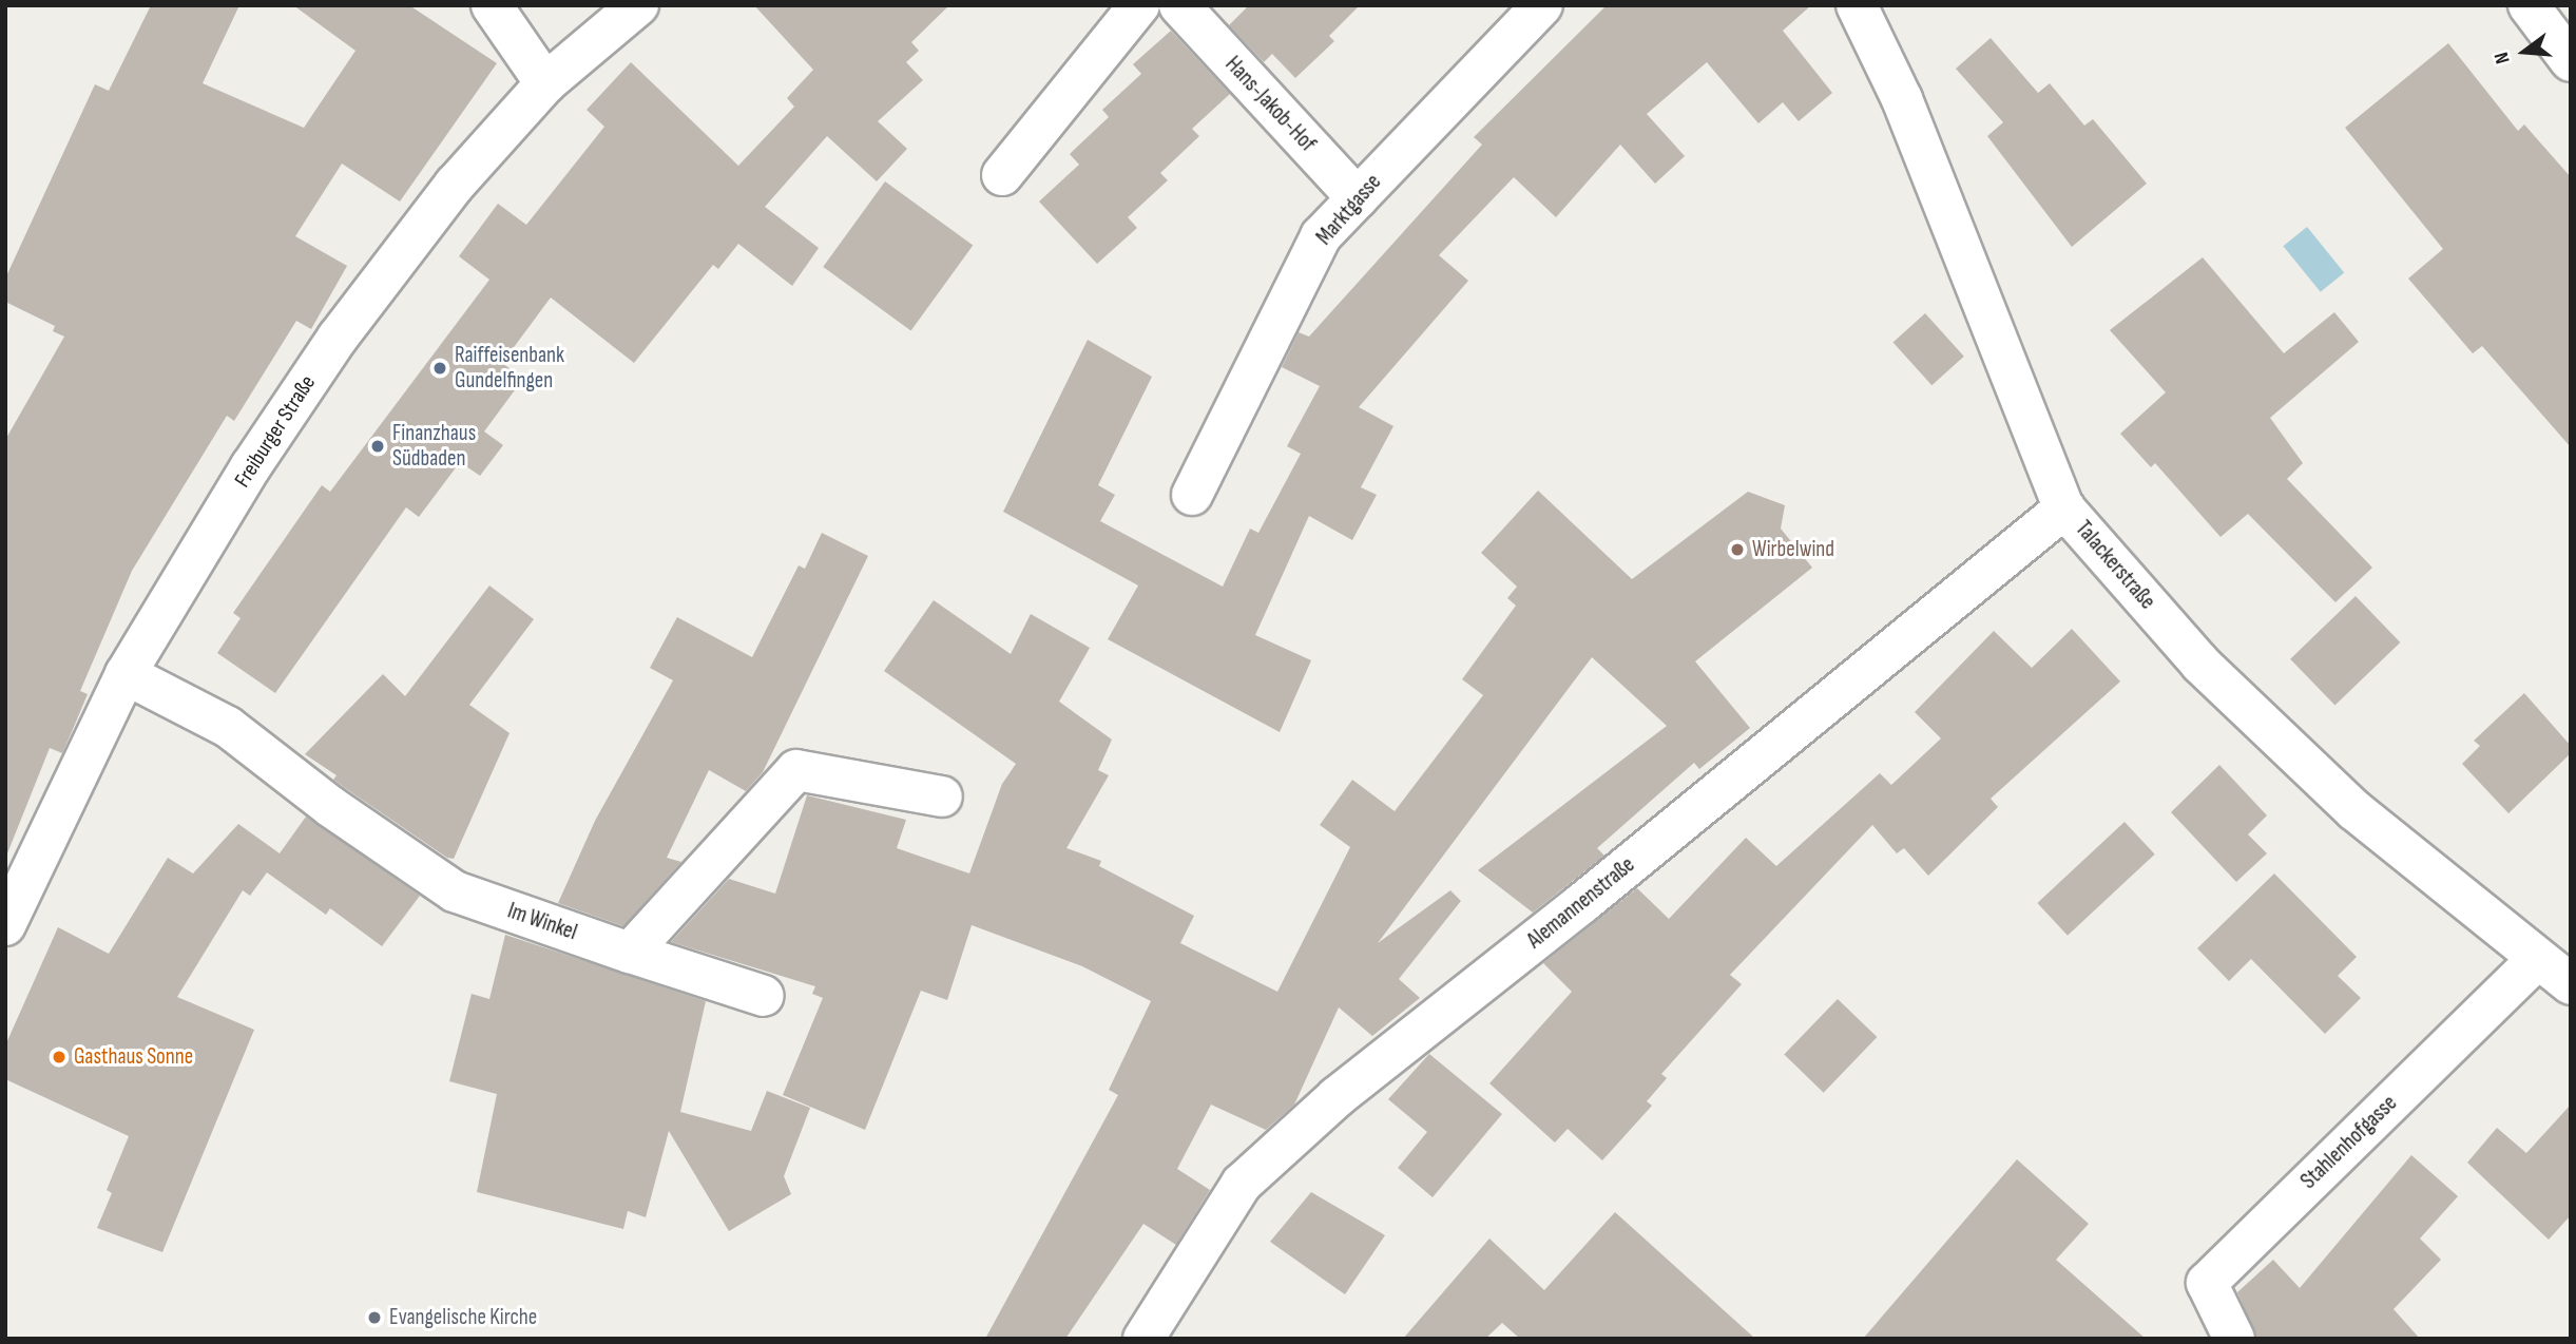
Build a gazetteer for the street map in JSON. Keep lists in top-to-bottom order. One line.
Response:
{"streets":{"street":["Hans-Jakob-Hof","Marktgasse","Freiburger Straße","Talackerstraße","Alemannenstraße","Im Winkel","Stahlenhofgasse"]},"crossings":[["Hans-Jakob-Hof","Marktgasse"],["Freiburger Straße","Im Winkel"],["Talackerstraße","Alemannenstraße"],["Talackerstraße","Stahlenhofgasse"]],"places":["Raiffeisenbank Gundelfingen","Finanzhaus Südbaden","Wirbelwind","Gasthaus Sonne","Evangelische Kirche"],"north":"left"}
